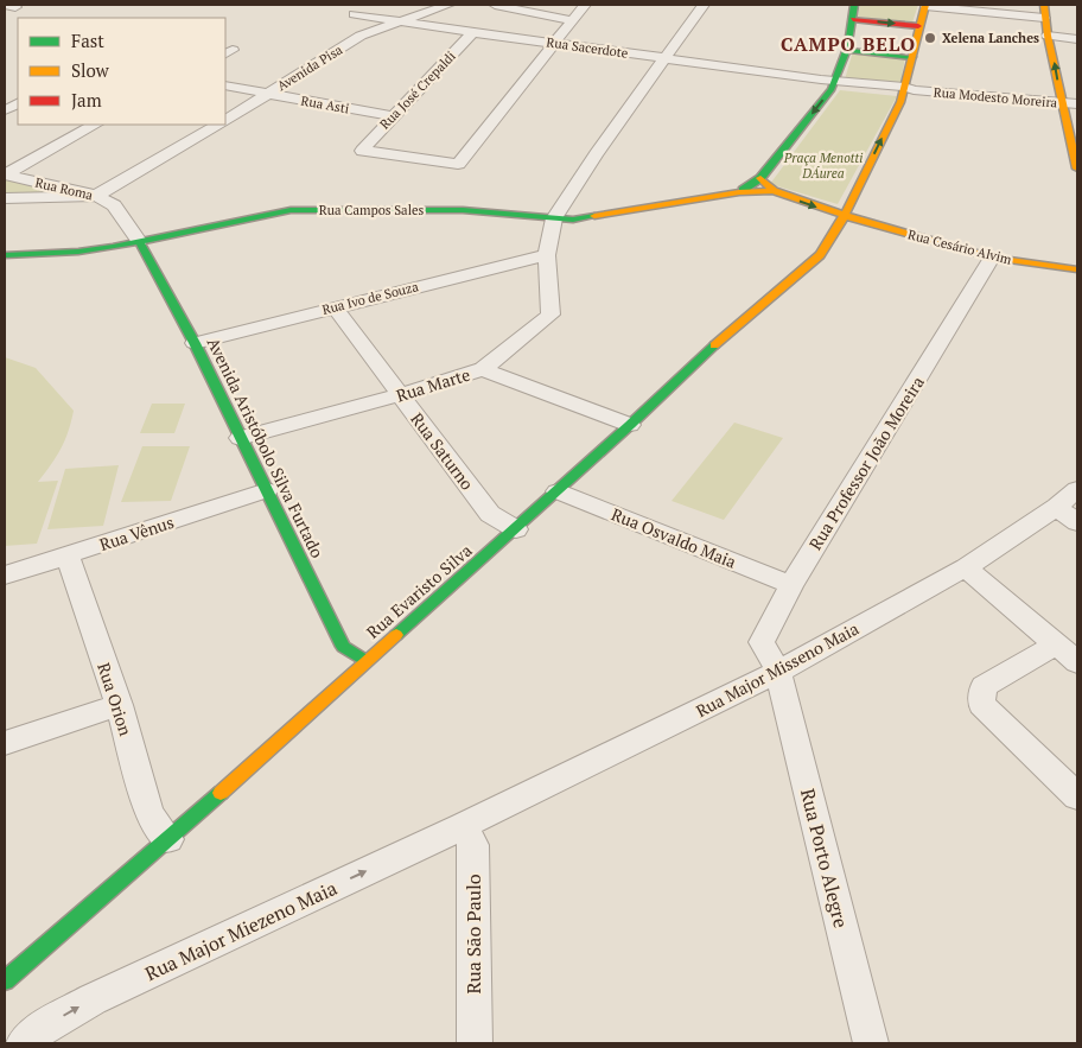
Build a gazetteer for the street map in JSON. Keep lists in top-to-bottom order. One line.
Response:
{"streets":{"main road":["Rua Campos Sales","Rua Cesário Alvim","Avenida Aristóbolo Silva Furtado","Rua Evaristo Silva"],"street":["Rua Sacerdote","Avenida Pisa","Rua José Crepaldi","Rua Modesto Moreira","Rua Asti","Rua Roma","Rua Ivo de Souza","Rua Marte","Rua Saturno","Rua Professor João Moreira","Rua Vênus","Rua Osvaldo Maia","Rua Major Misseno Maia","Rua Orion","Rua Porto Alegre","Rua Major Miezeno Maia","Rua São Paulo"]},"crossings":[["Rua Sacerdote","Avenida Pisa"],["Rua Sacerdote","Rua José Crepaldi"],["Rua Sacerdote","Rua Modesto Moreira"],["Rua Sacerdote","Rua Campos Sales"],["Avenida Pisa","Rua Asti"],["Rua José Crepaldi","Rua Asti"],["Rua Modesto Moreira","Rua Campos Sales"],["Rua Modesto Moreira","Rua Evaristo Silva"],["Rua Roma","Rua Campos Sales"],["Rua Roma","Avenida Aristóbolo Silva Furtado"],["Rua Campos Sales","Rua Cesário Alvim"],["Rua Campos Sales","Rua Marte"],["Rua Campos Sales","Avenida Aristóbolo Silva Furtado"],["Rua Cesário Alvim","Rua Professor João Moreira"],["Rua Cesário Alvim","Rua Evaristo Silva"],["Rua Ivo de Souza","Rua Marte"],["Rua Ivo de Souza","Avenida Aristóbolo Silva Furtado"],["Rua Ivo de Souza","Rua Saturno"],["Rua Marte","Avenida Aristóbolo Silva Furtado"],["Rua Marte","Rua Saturno"],["Avenida Aristóbolo Silva Furtado","Rua Vênus"],["Avenida Aristóbolo Silva Furtado","Rua Evaristo Silva"],["Rua Saturno","Rua Evaristo Silva"],["Rua Professor João Moreira","Rua Osvaldo Maia"],["Rua Professor João Moreira","Rua Major Misseno Maia"],["Rua Professor João Moreira","Rua Porto Alegre"],["Rua Vênus","Rua Orion"],["Rua Osvaldo Maia","Rua Evaristo Silva"],["Rua Evaristo Silva","Rua Orion"],["Rua Major Misseno Maia","Rua Porto Alegre"],["Rua Major Misseno Maia","Rua Major Miezeno Maia"],["Rua Major Misseno Maia","Rua São Paulo"],["Rua Major Miezeno Maia","Rua São Paulo"]],"one_way":["Rua Major Miezeno Maia"],"districts":["CAMPO BELO"],"parks":["Praça Menotti DÁurea"],"places":["Xelena Lanches"],"legend":["Fast","Slow","Jam"]}
